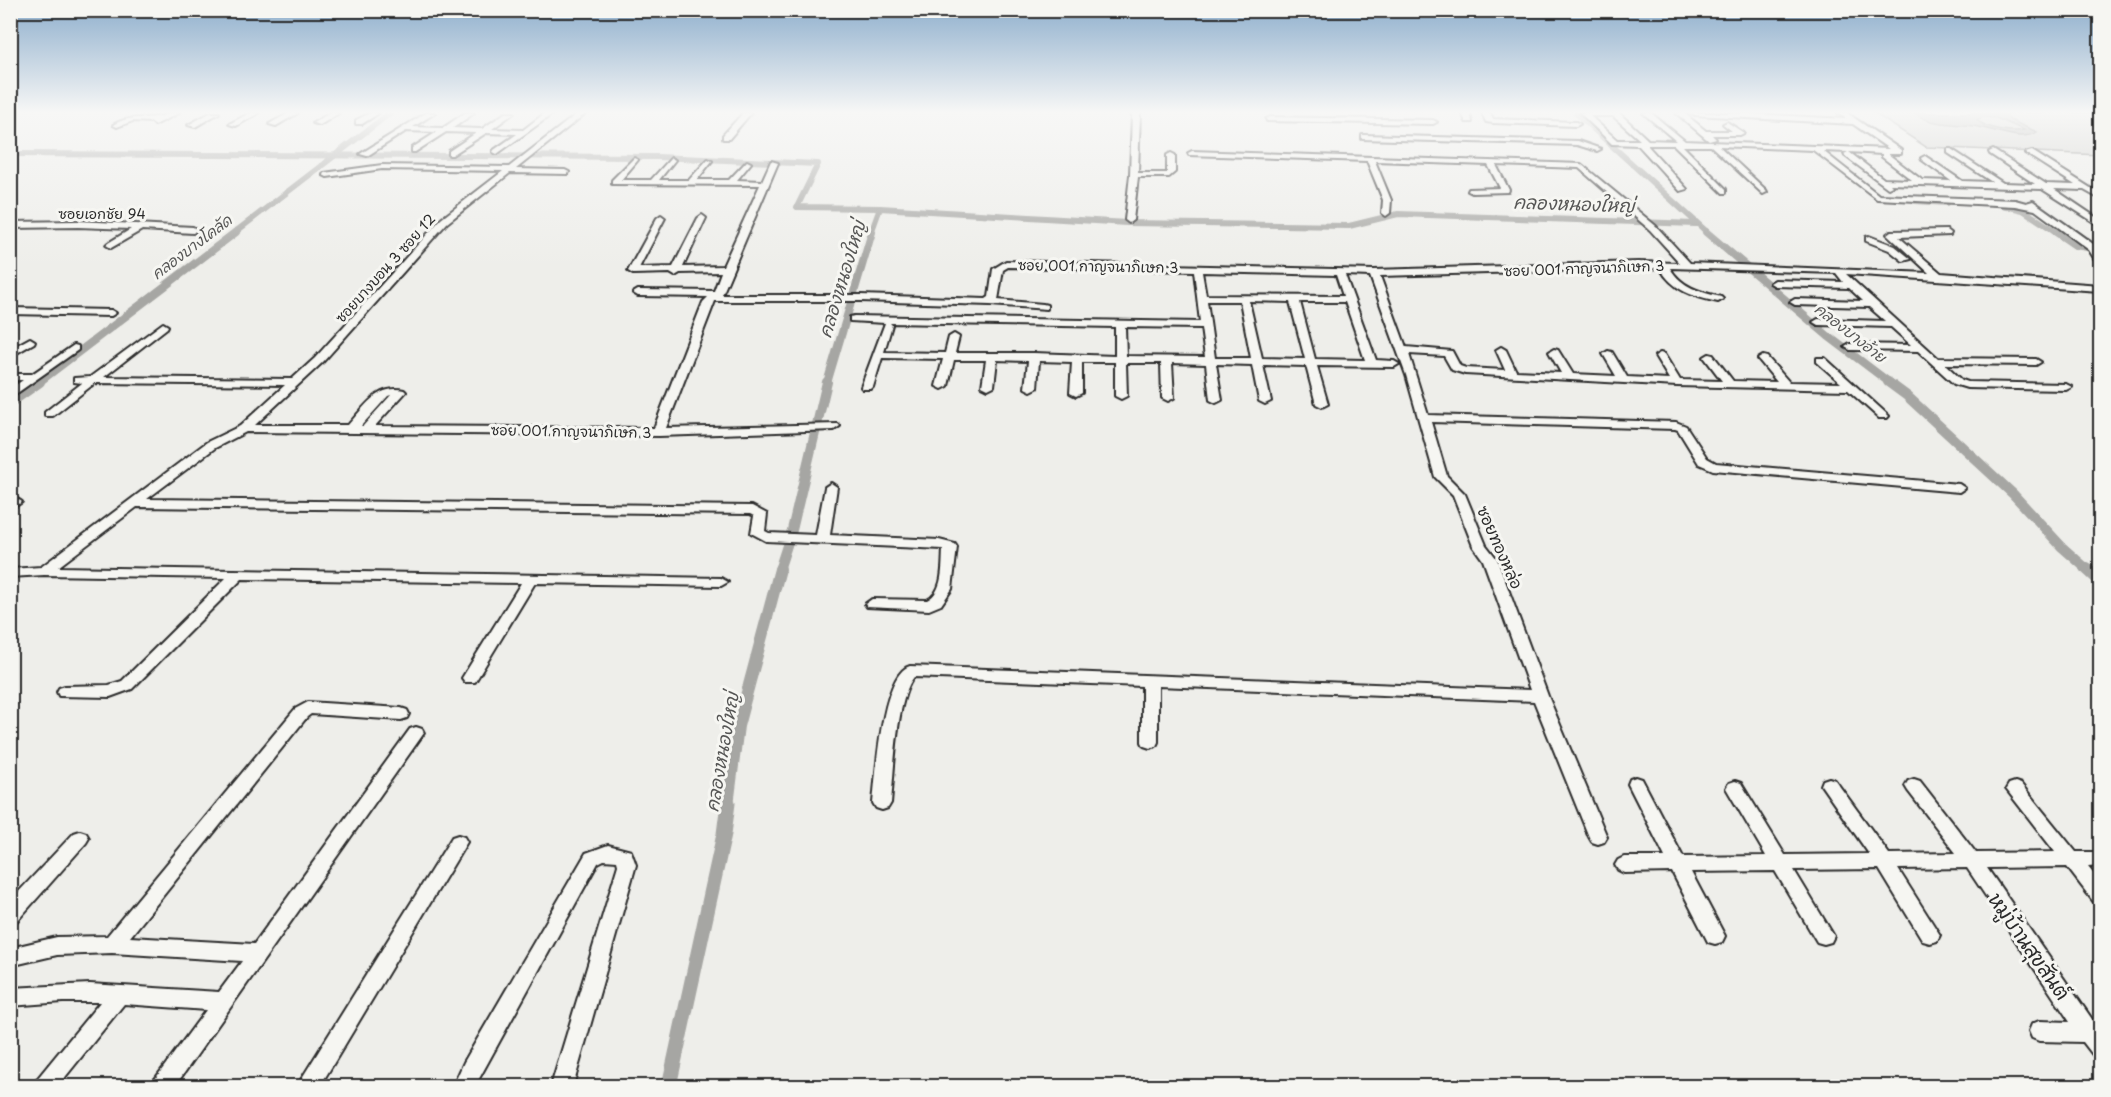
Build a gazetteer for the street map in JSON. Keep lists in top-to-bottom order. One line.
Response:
{"streets":{"street":["ซอยเอกชัย 94","ซอย 001 กาญจนาภิเษก 3","ซอยบางบอน 3 ซอย 12","ซอยทองหล่อ","หมู่บ้านสุขสันต์"]},"crossings":[["ซอย 001 กาญจนาภิเษก 3","ซอยบางบอน 3 ซอย 12"],["ซอย 001 กาญจนาภิเษก 3","ซอยทองหล่อ"]],"water":["คลองหนองใหญ่","คลองบางโคลัด","คลองบางอ้าย"]}
